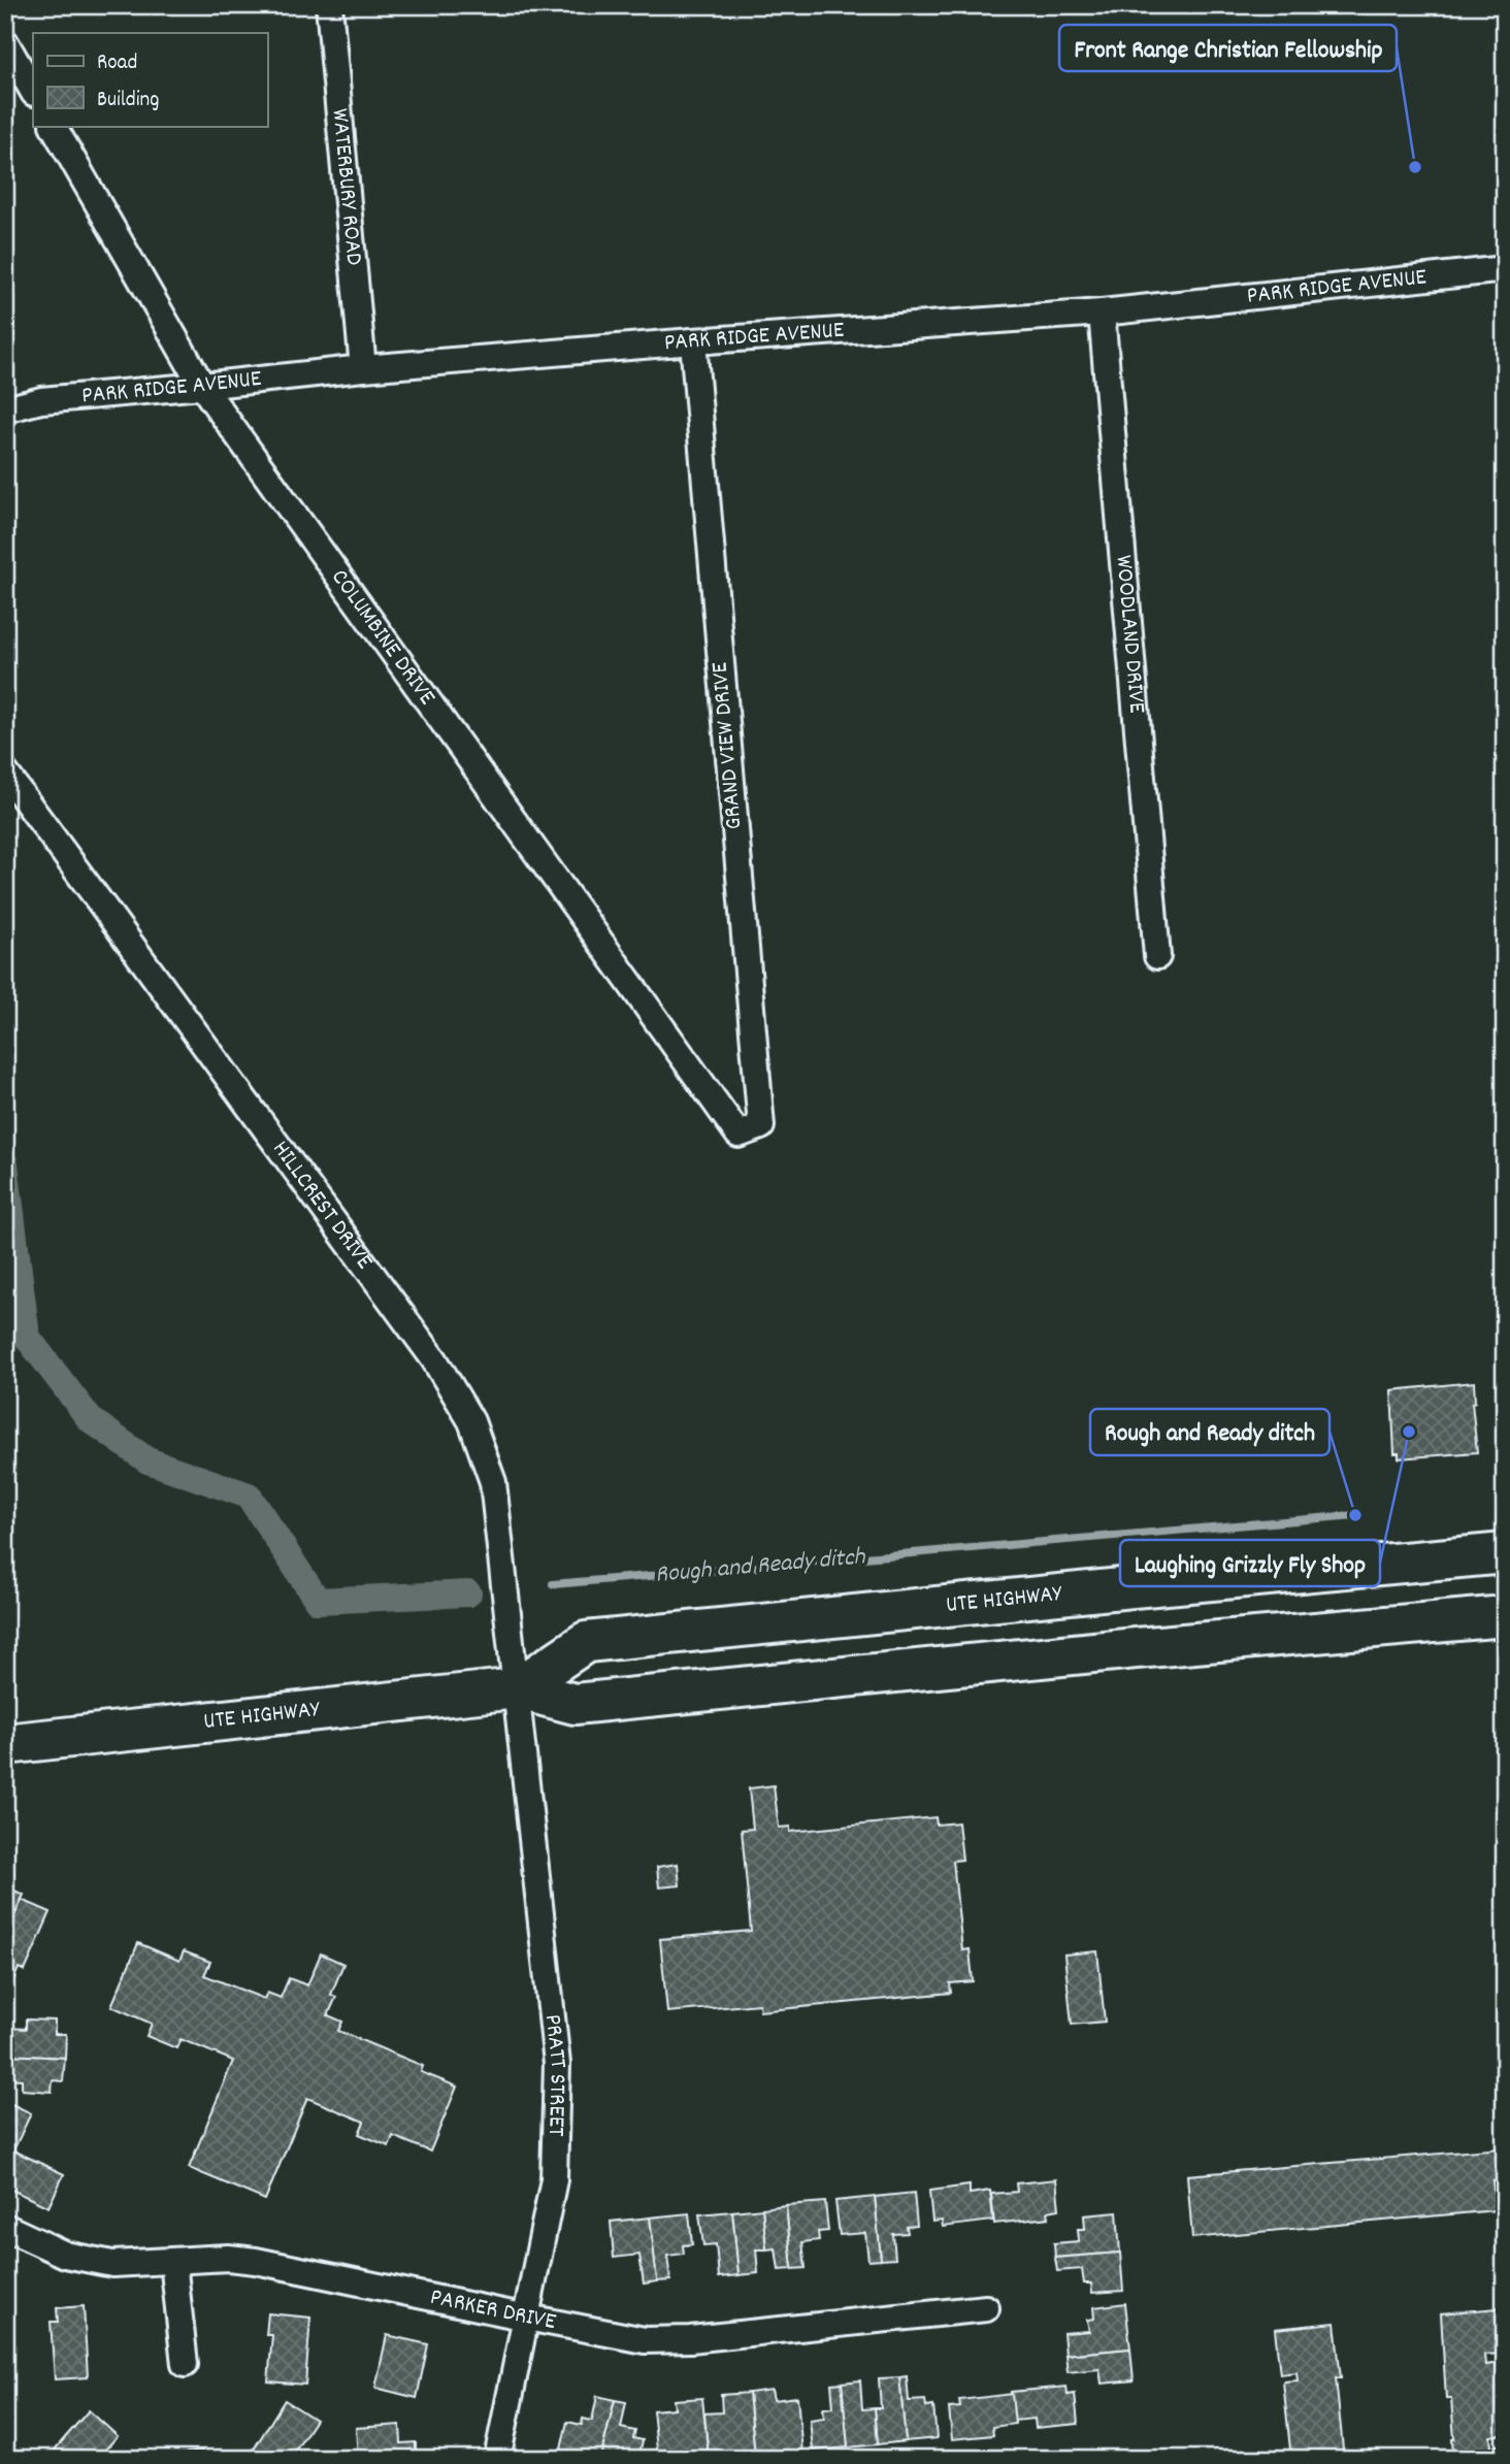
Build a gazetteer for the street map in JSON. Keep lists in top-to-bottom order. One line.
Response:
{"streets":{"main road":["UTE HIGHWAY"],"street":["WATERBURY ROAD","PARK RIDGE AVENUE","WOODLAND DRIVE","COLUMBINE DRIVE","GRAND VIEW DRIVE","HILLCREST DRIVE","PRATT STREET","PARKER DRIVE"]},"crossings":[["WATERBURY ROAD","PARK RIDGE AVENUE"],["PARK RIDGE AVENUE","WOODLAND DRIVE"],["PARK RIDGE AVENUE","COLUMBINE DRIVE"],["PARK RIDGE AVENUE","GRAND VIEW DRIVE"],["COLUMBINE DRIVE","GRAND VIEW DRIVE"],["HILLCREST DRIVE","UTE HIGHWAY"],["HILLCREST DRIVE","PRATT STREET"],["UTE HIGHWAY","PRATT STREET"],["PRATT STREET","PARKER DRIVE"]],"water":["Rough and Ready ditch"],"places":["Front Range Christian Fellowship","Laughing Grizzly Fly Shop","Rough and Ready ditch"],"legend":["Road","Building"]}
